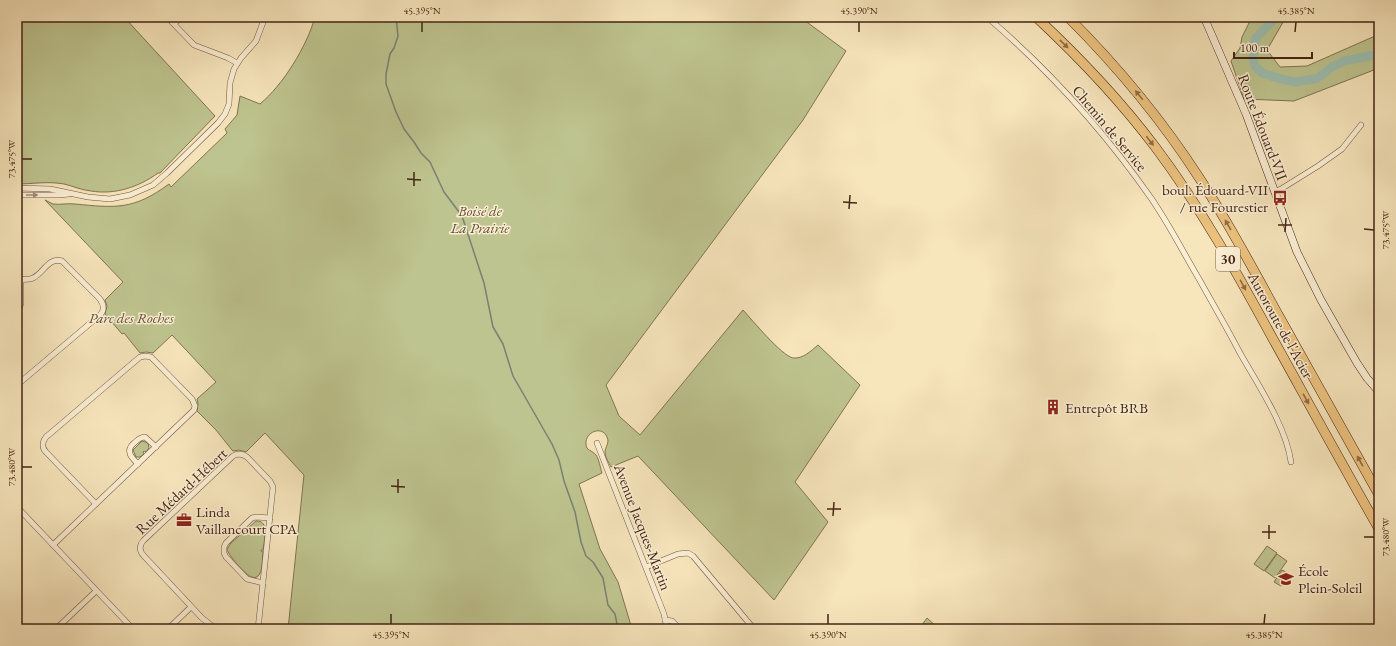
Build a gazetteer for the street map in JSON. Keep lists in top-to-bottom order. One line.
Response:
{"streets":{"highway":["30","Autoroute de l'Acier"],"main road":["Route Édouard-VII"],"street":["Chemin de Service","Rue Médard-Hébert","Avenue Jacques-Martin"]},"parks":["Boisé de La Prairie","Parc des Roches"],"places":{"bus stop":["boul. Édouard-VII / rue Fourestier"],"building":["Entrepôt BRB"],"office":["Linda Vaillancourt CPA"],"school or university":["École Plein-Soleil"]},"scale_bar":"100 m","coordinates":["45.395°N","45.390°N","45.385°N","73.475°W","73.480°W"]}
